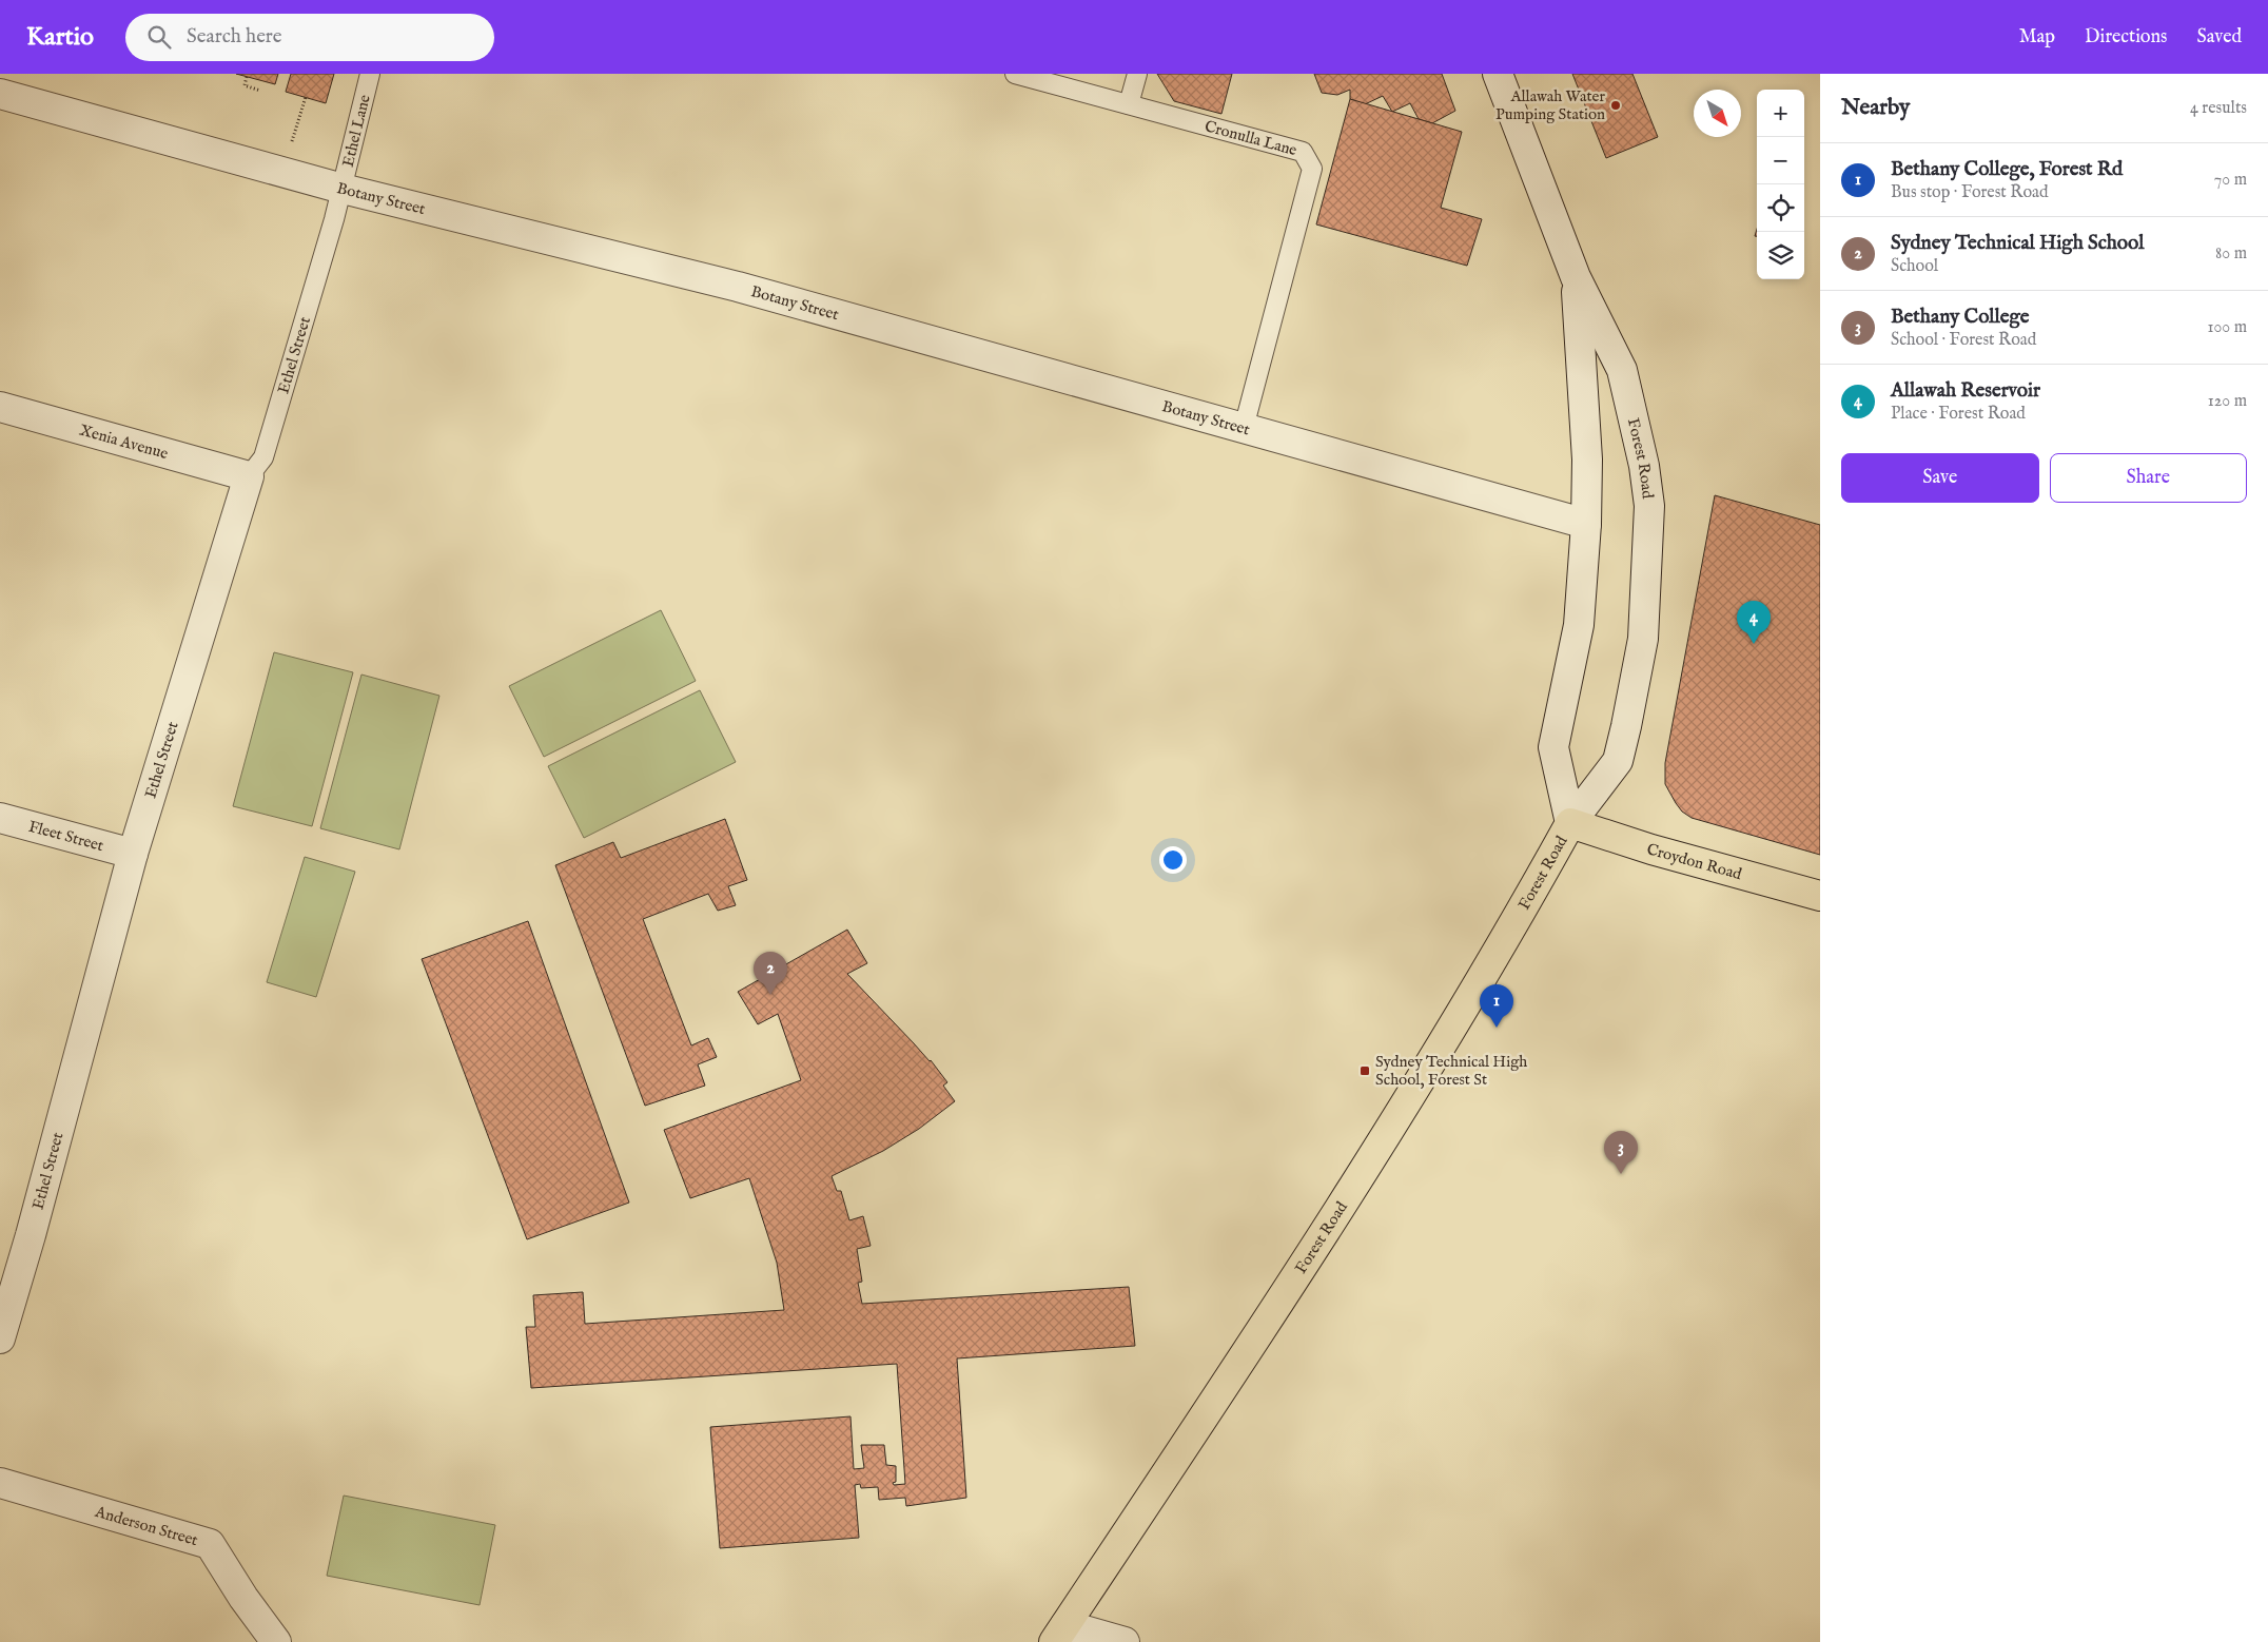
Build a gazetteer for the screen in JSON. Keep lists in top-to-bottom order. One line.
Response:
{"streets":{"main road":["Forest Road","Croydon Road"],"street":["Botany Street","Ethel Street","Xenia Avenue","Fleet Street","Anderson Street"],"lane":["Ethel Lane","Cronulla Lane"]},"crossings":[["Ethel Lane","Botany Street"],["Ethel Lane","Ethel Street"],["Cronulla Lane","Botany Street"],["Botany Street","Ethel Street"],["Botany Street","Forest Road"],["Ethel Street","Xenia Avenue"],["Ethel Street","Fleet Street"],["Forest Road","Croydon Road"]],"places":{"other":["Allawah Water Pumping Station"],"transit":["Sydney Technical High School, Forest St"]},"north":"bottom right","page":{"header":"Kartio","search":"Search here","nav":["Map","Directions","Saved"],"heading":["Nearby","4 results"],"map_buttons":["+","−"],"list":[{"mark":"1","name":"Bethany College, Forest Rd","note":"Bus stop · Forest Road","value":"70 m"},{"mark":"2","name":"Sydney Technical High School","note":"School","value":"80 m"},{"mark":"3","name":"Bethany College","note":"School · Forest Road","value":"100 m"},{"mark":"4","name":"Allawah Reservoir","note":"Place · Forest Road","value":"120 m"}],"buttons":["Save","Share"],"pins":["4","2","1","3"]}}
